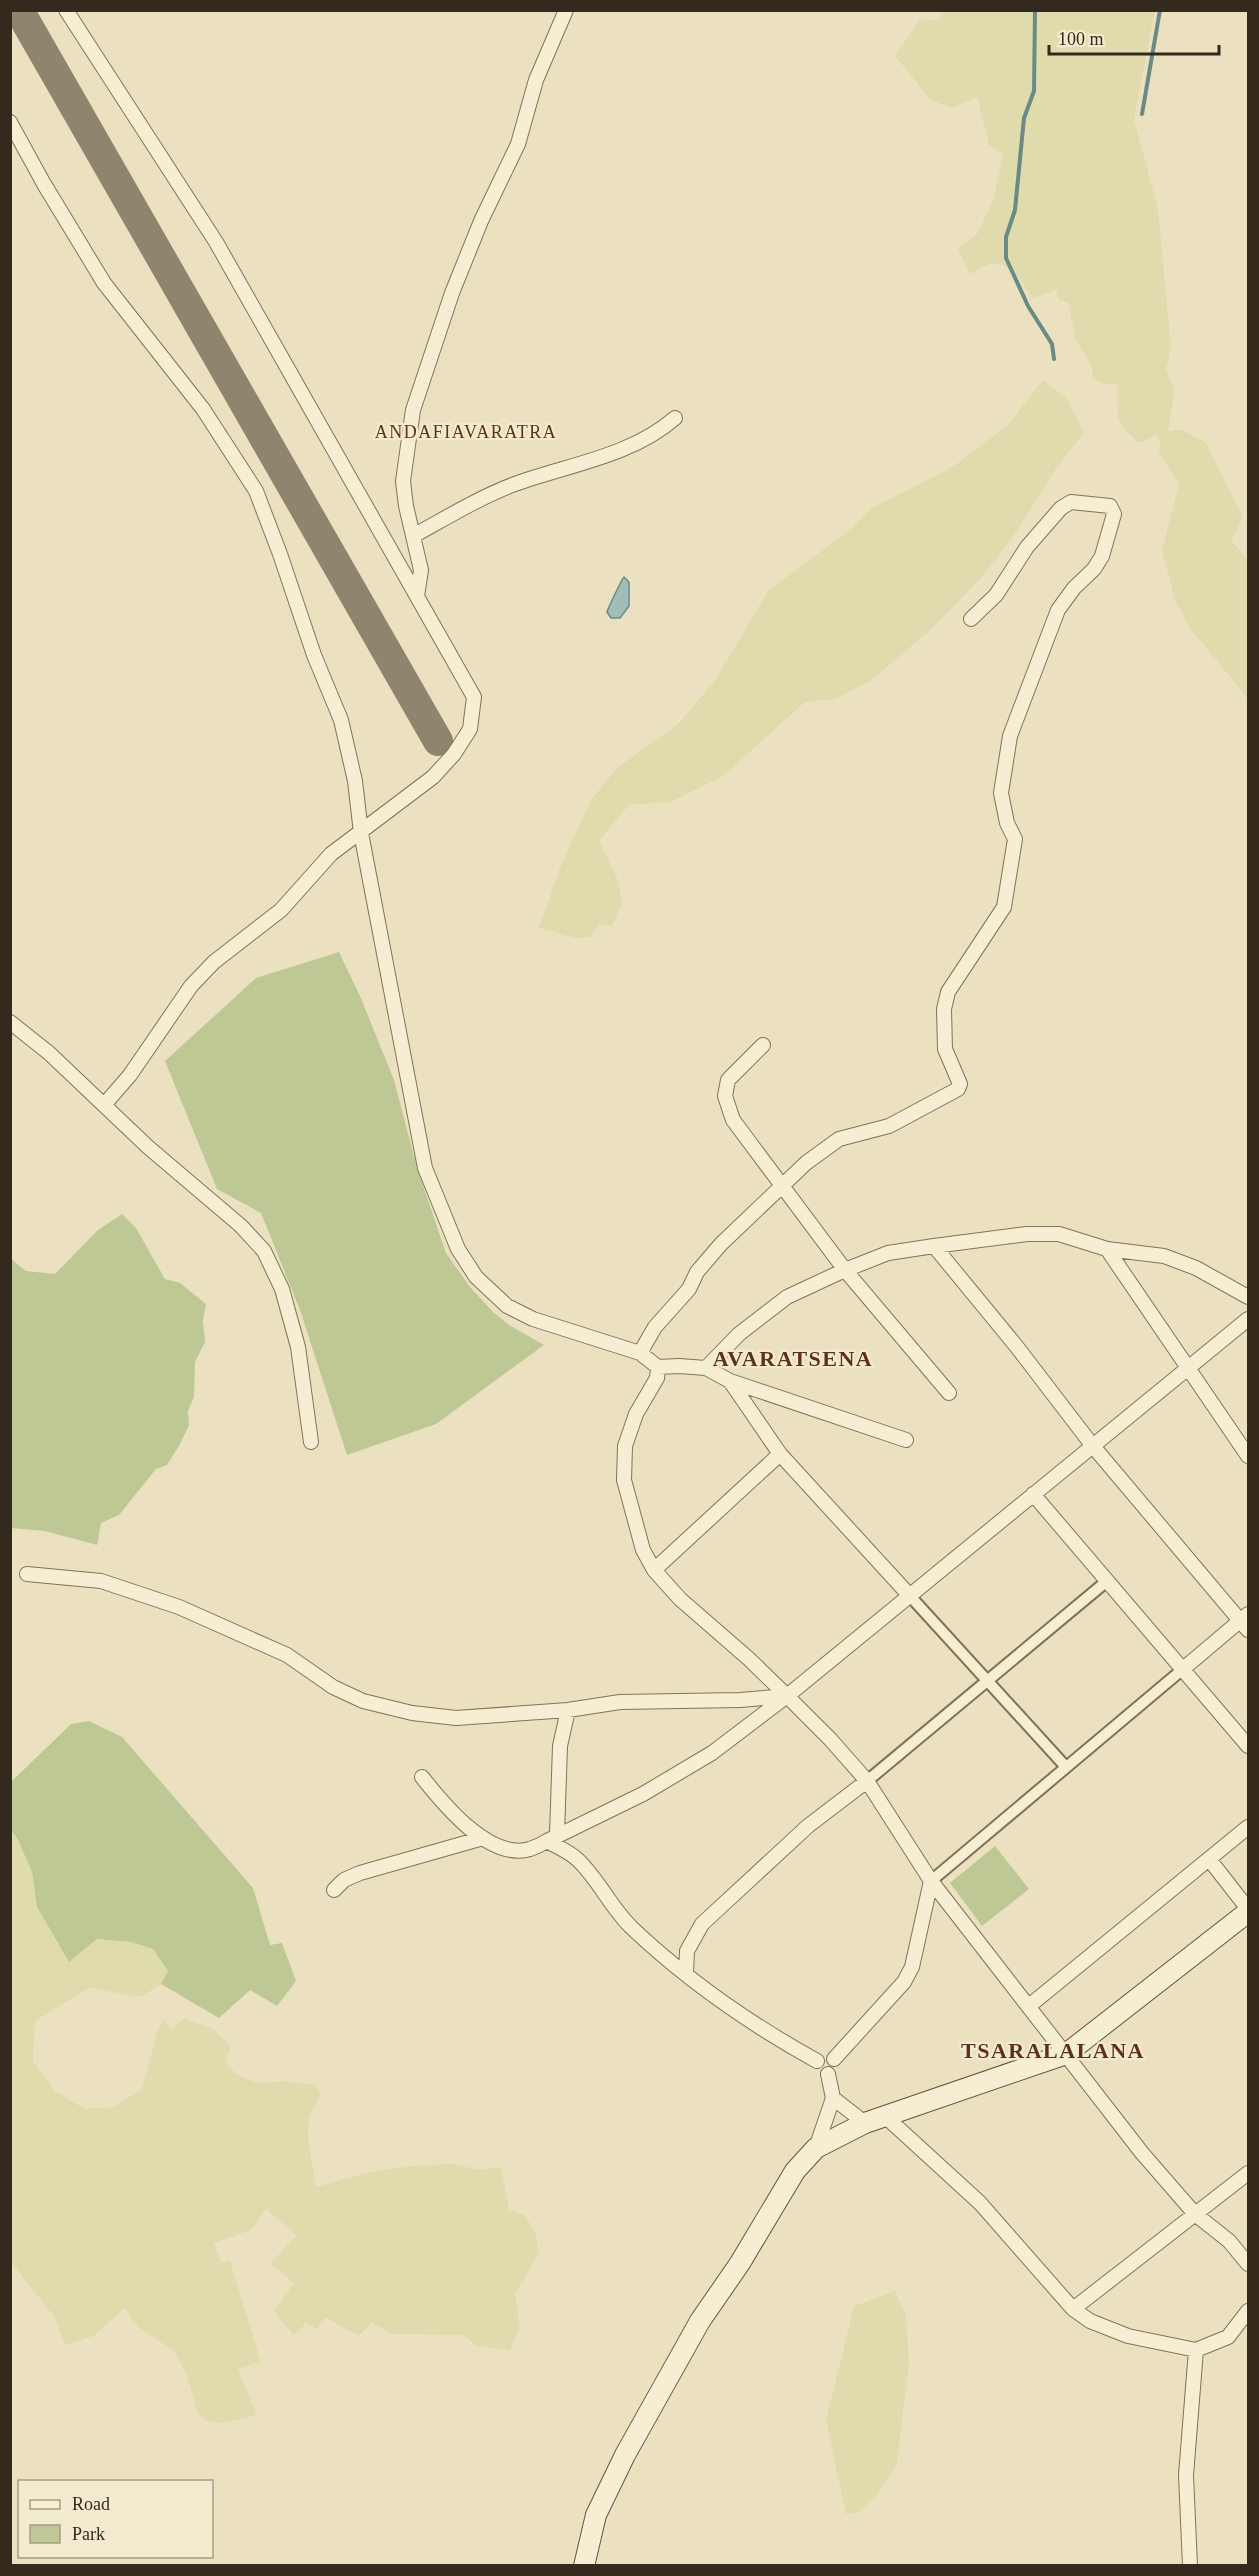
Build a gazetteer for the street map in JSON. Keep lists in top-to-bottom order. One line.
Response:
{"districts":["ANDAFIAVARATRA","AVARATSENA","TSARALALANA"],"legend":["Road","Park"],"scale_bar":"100 m"}
